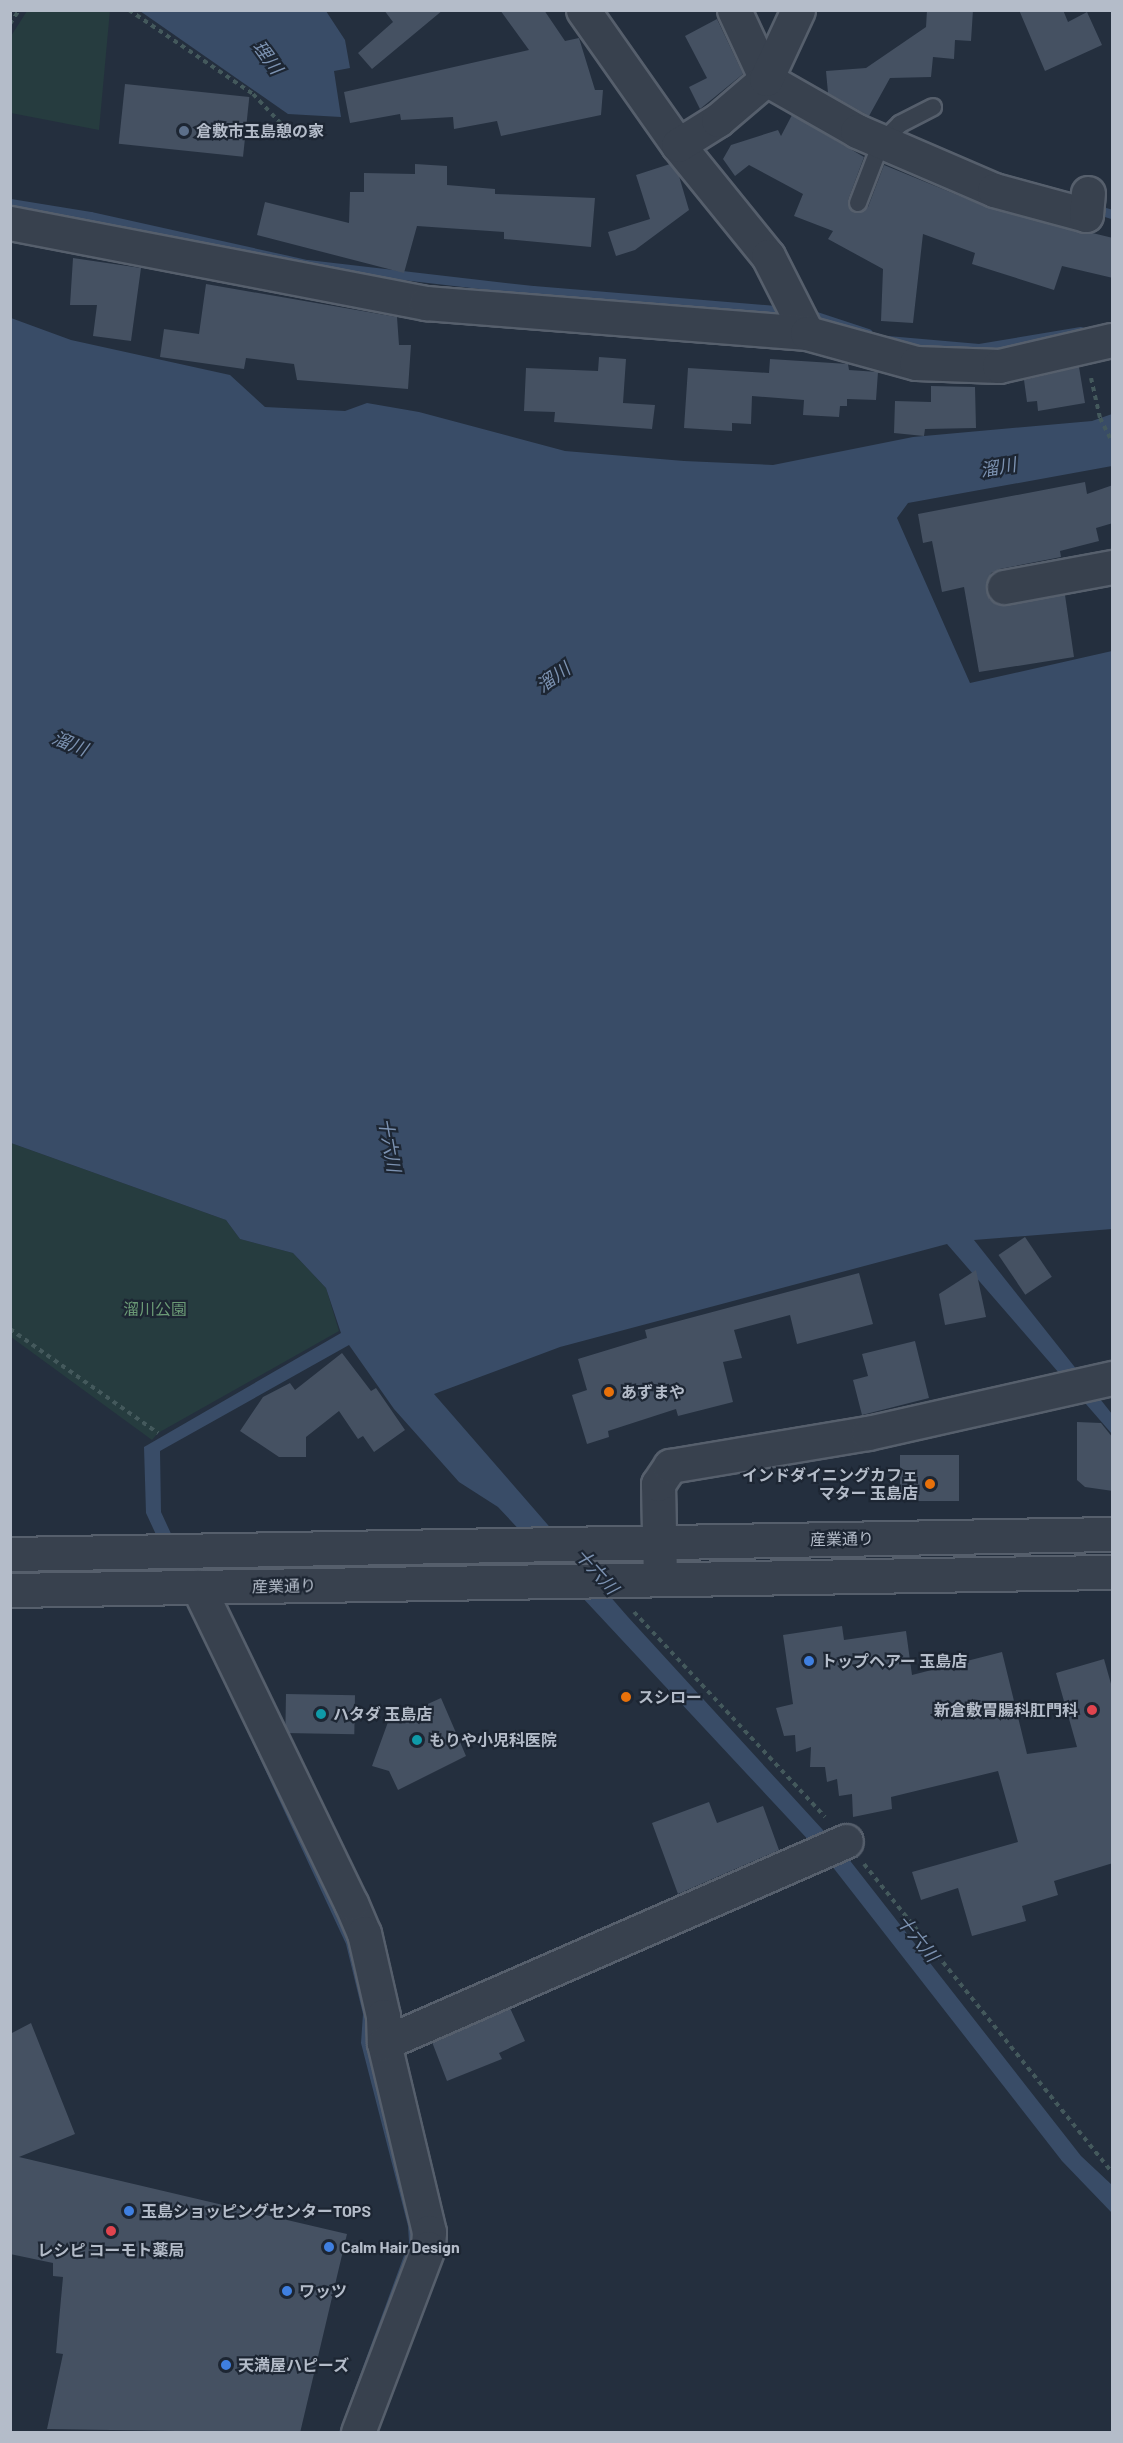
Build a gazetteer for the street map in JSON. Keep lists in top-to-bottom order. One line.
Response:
{"streets":{"street":["産業通り"]},"water":["理川","溜川","十六川"],"parks":["溜川公園"],"places":["倉敷市玉島憩の家","あずまや","インドダイニングカフェ マター 玉島店","トップヘアー 玉島店","スシロー","新倉敷胃腸科肛門科","ハタダ 玉島店","もりや小児科医院","玉島ショッピングセンターTOPS","レシピ コーモト薬局","Calm Hair Design","ワッツ","天満屋ハピーズ"]}
